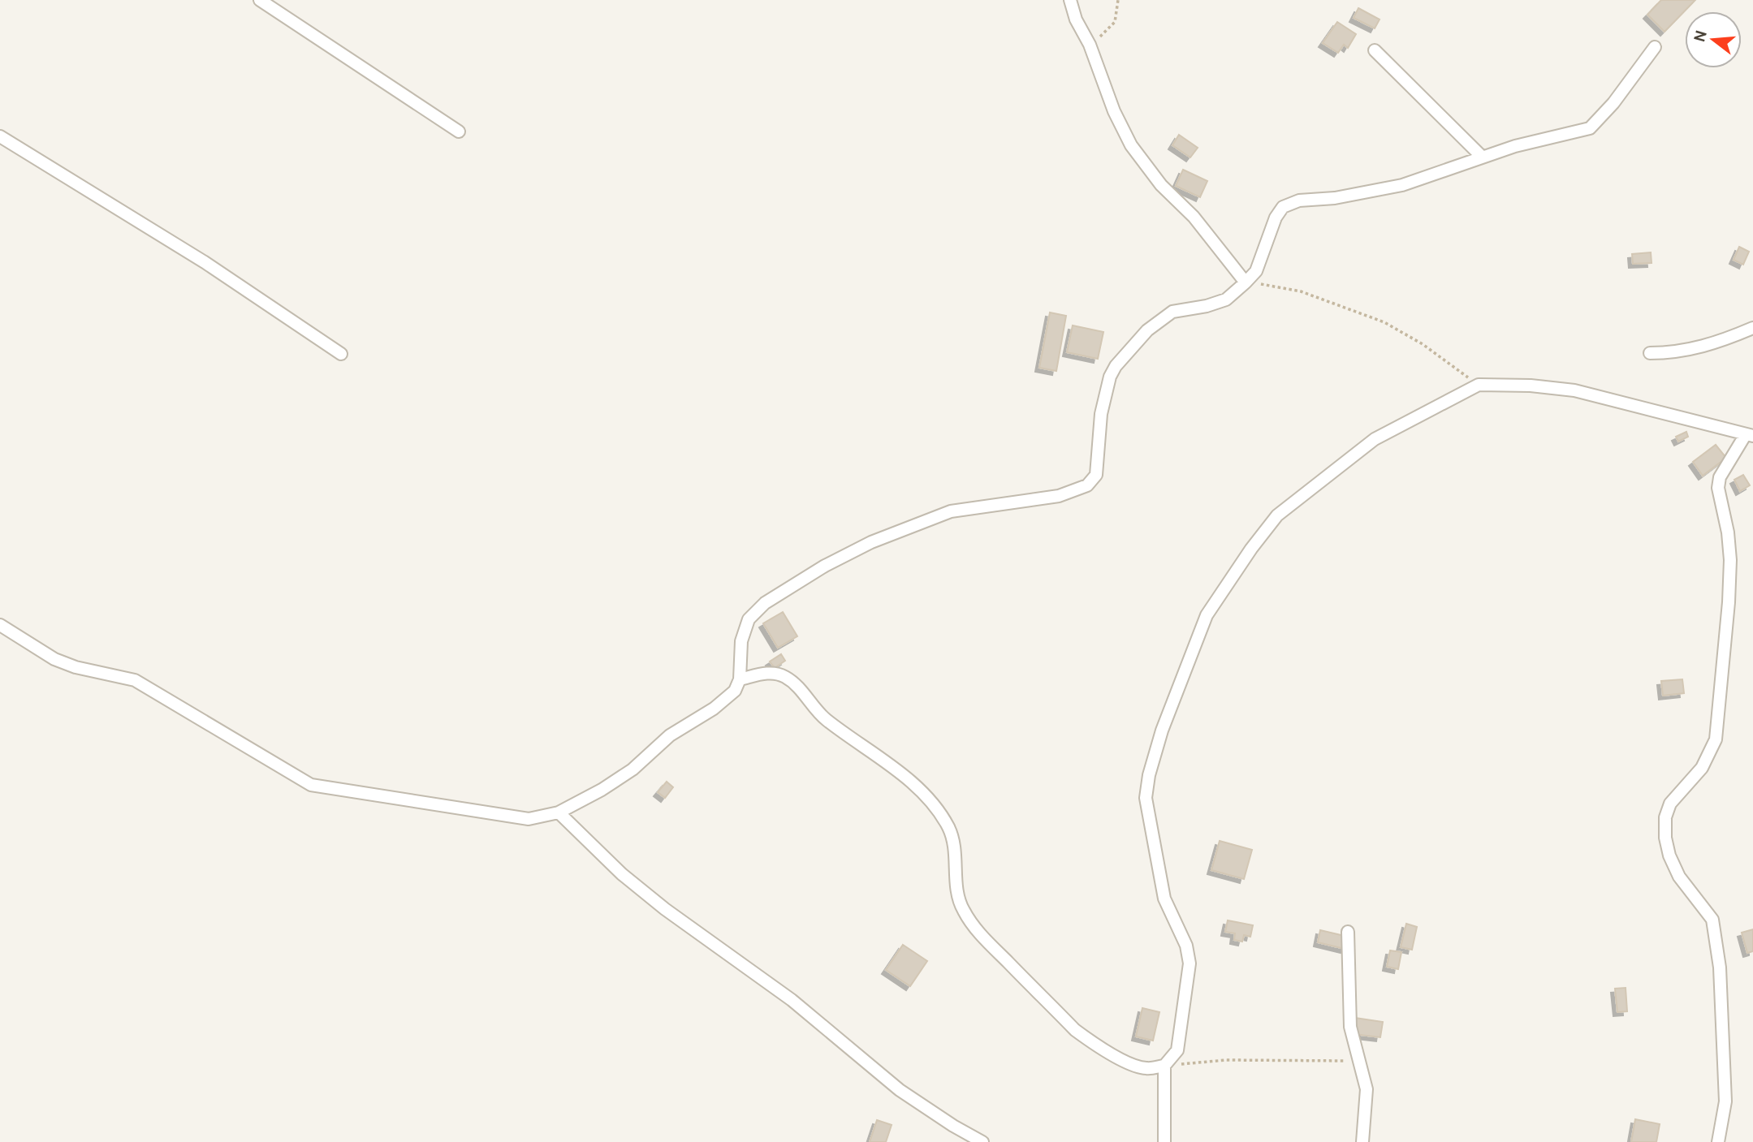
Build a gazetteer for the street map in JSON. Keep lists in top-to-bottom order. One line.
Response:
{"north":"left"}
